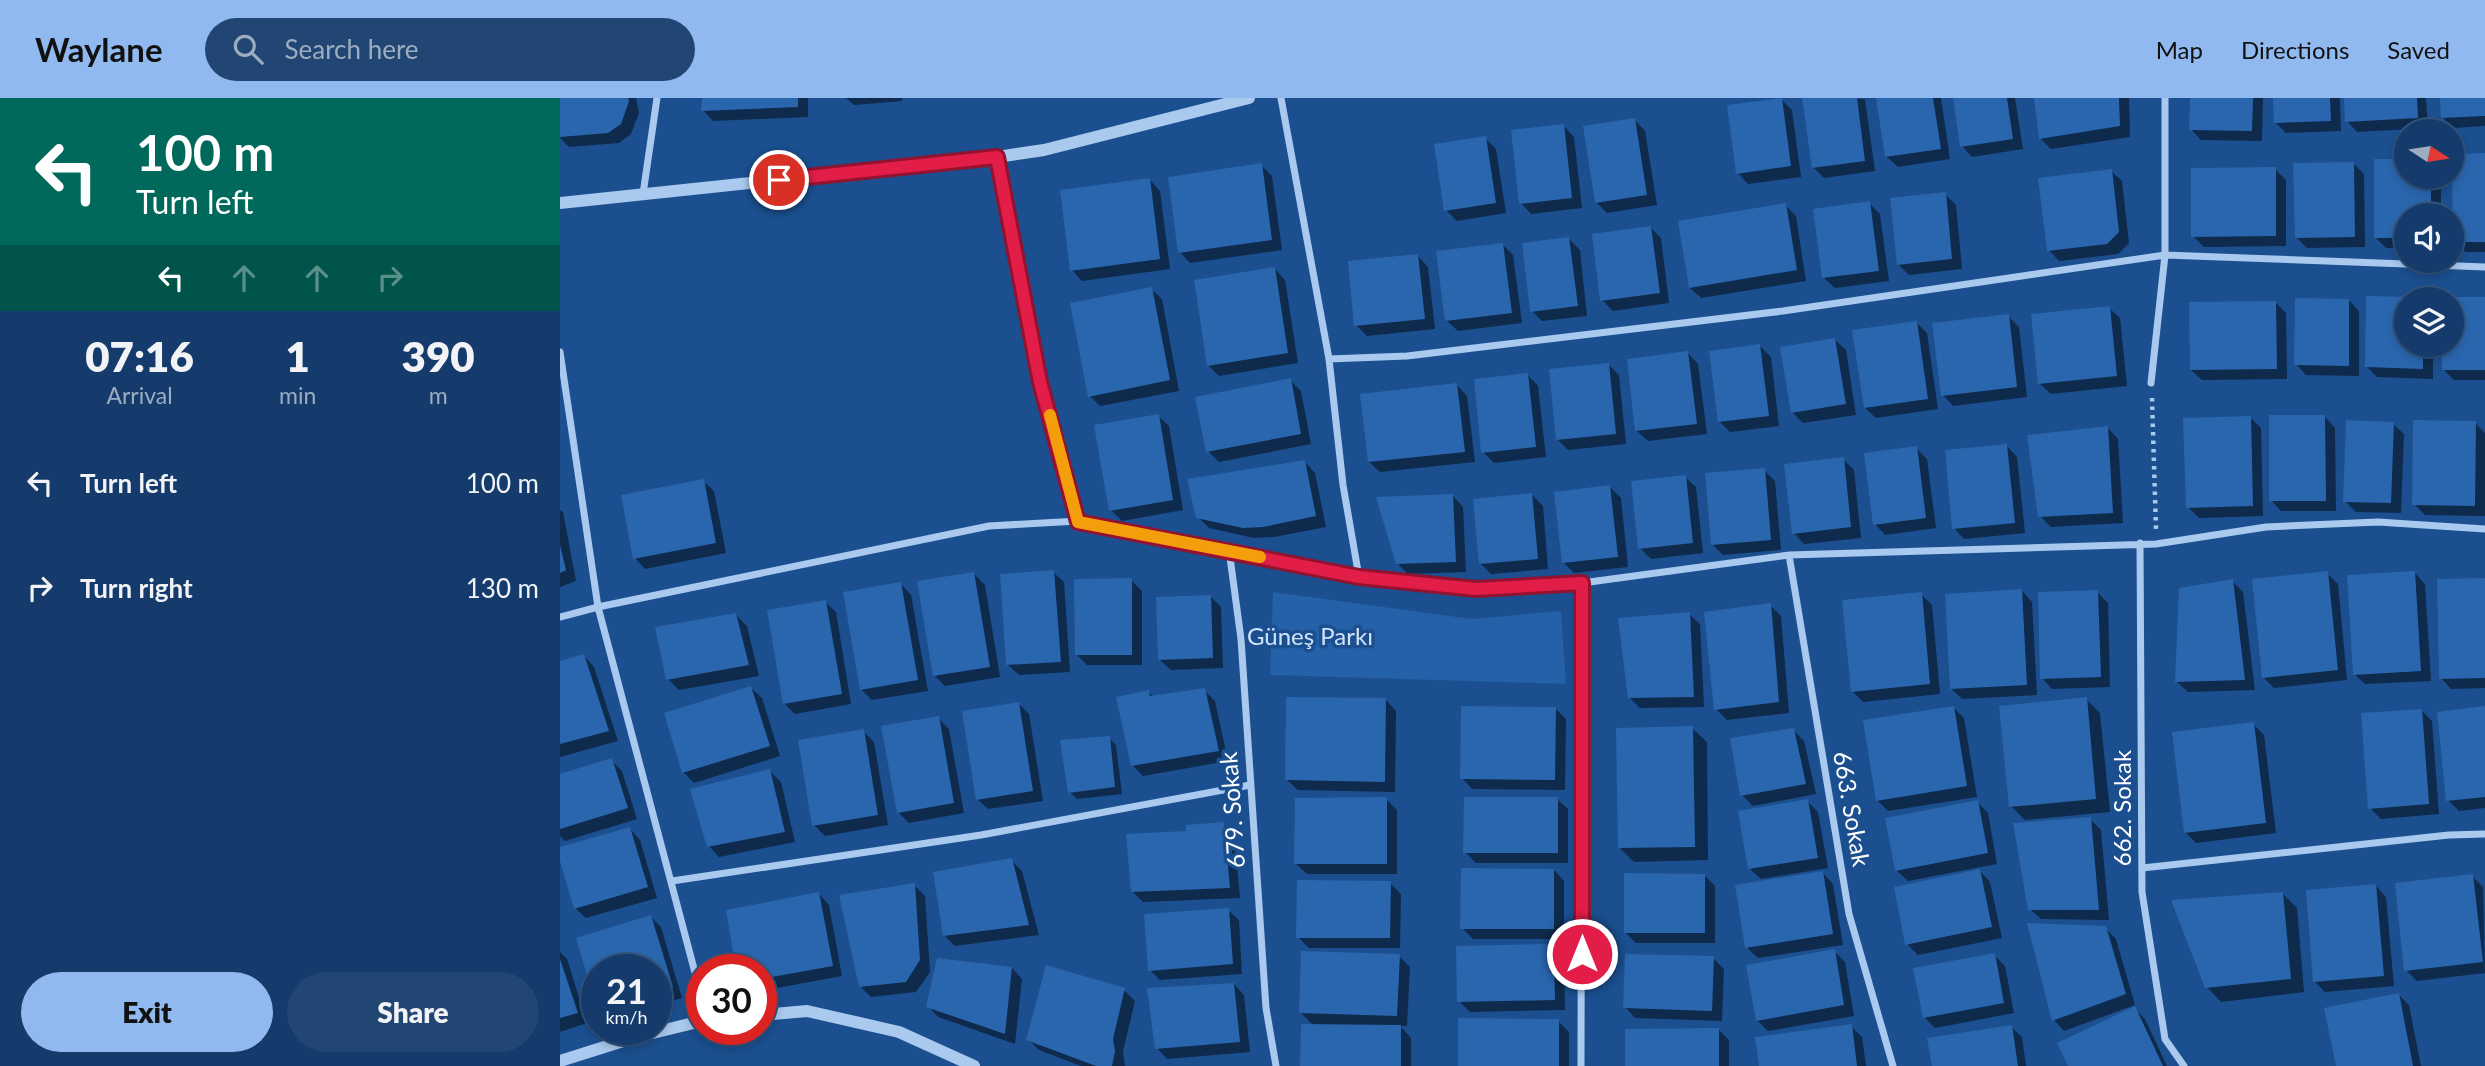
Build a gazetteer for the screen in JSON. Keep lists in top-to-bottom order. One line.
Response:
{"streets":{"street":["662. Sokak","663. Sokak","679. Sokak"]},"parks":["Güneş Parkı"],"north":"right","page":{"header":"Waylane","search":"Search here","nav":["Map","Directions","Saved"],"turn":["100 m","Turn left"],"eta":["07:16","Arrival","1","min","390","m"],"list":[{"name":"Turn left","value":"100 m"},{"name":"Turn right","value":"130 m"}],"speed":"21 km/h","limit":"30","buttons":["Exit","Share"]}}
